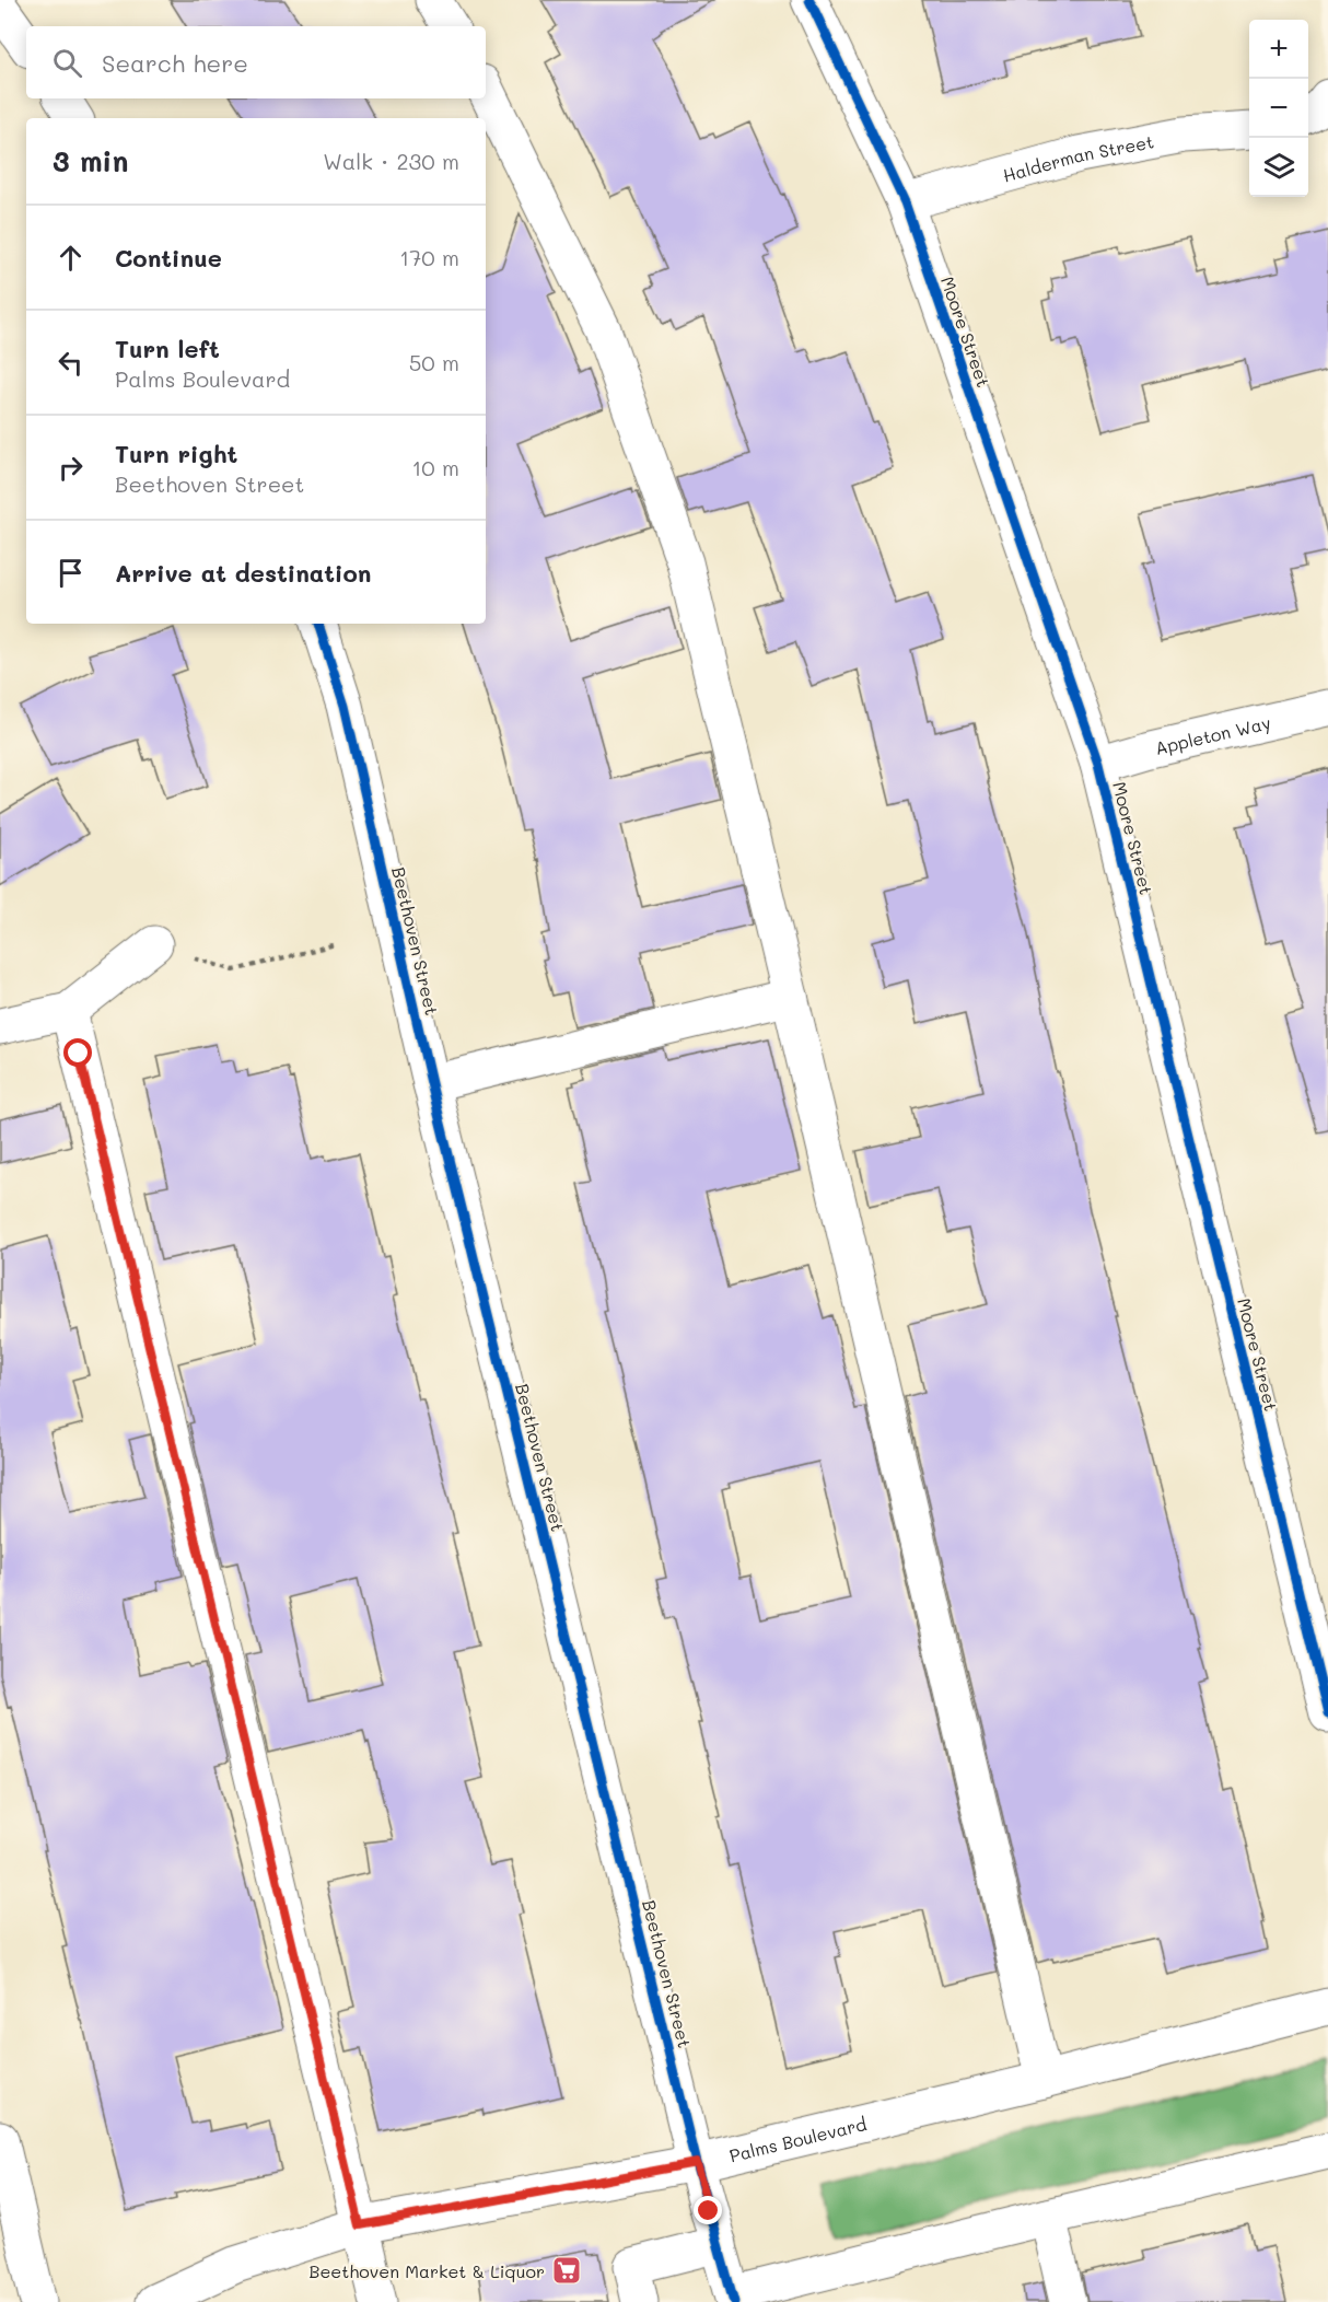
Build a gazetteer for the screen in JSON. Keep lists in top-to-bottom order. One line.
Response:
{"streets":{"street":["Halderman Street","Moore Street","Appleton Way","Beethoven Street","Palms Boulevard"]},"crossings":[["Halderman Street","Moore Street"],["Moore Street","Appleton Way"],["Beethoven Street","Palms Boulevard"]],"places":{"supermarket":["Beethoven Market & Liquor"]},"page":{"map_buttons":["+","−"],"search":"Search here","heading":["3 min","Walk · 230 m"],"list":[["Continue","170 m"],["Turn left","Palms Boulevard","50 m"],["Turn right","Beethoven Street","10 m"],"Arrive at destination"]}}
